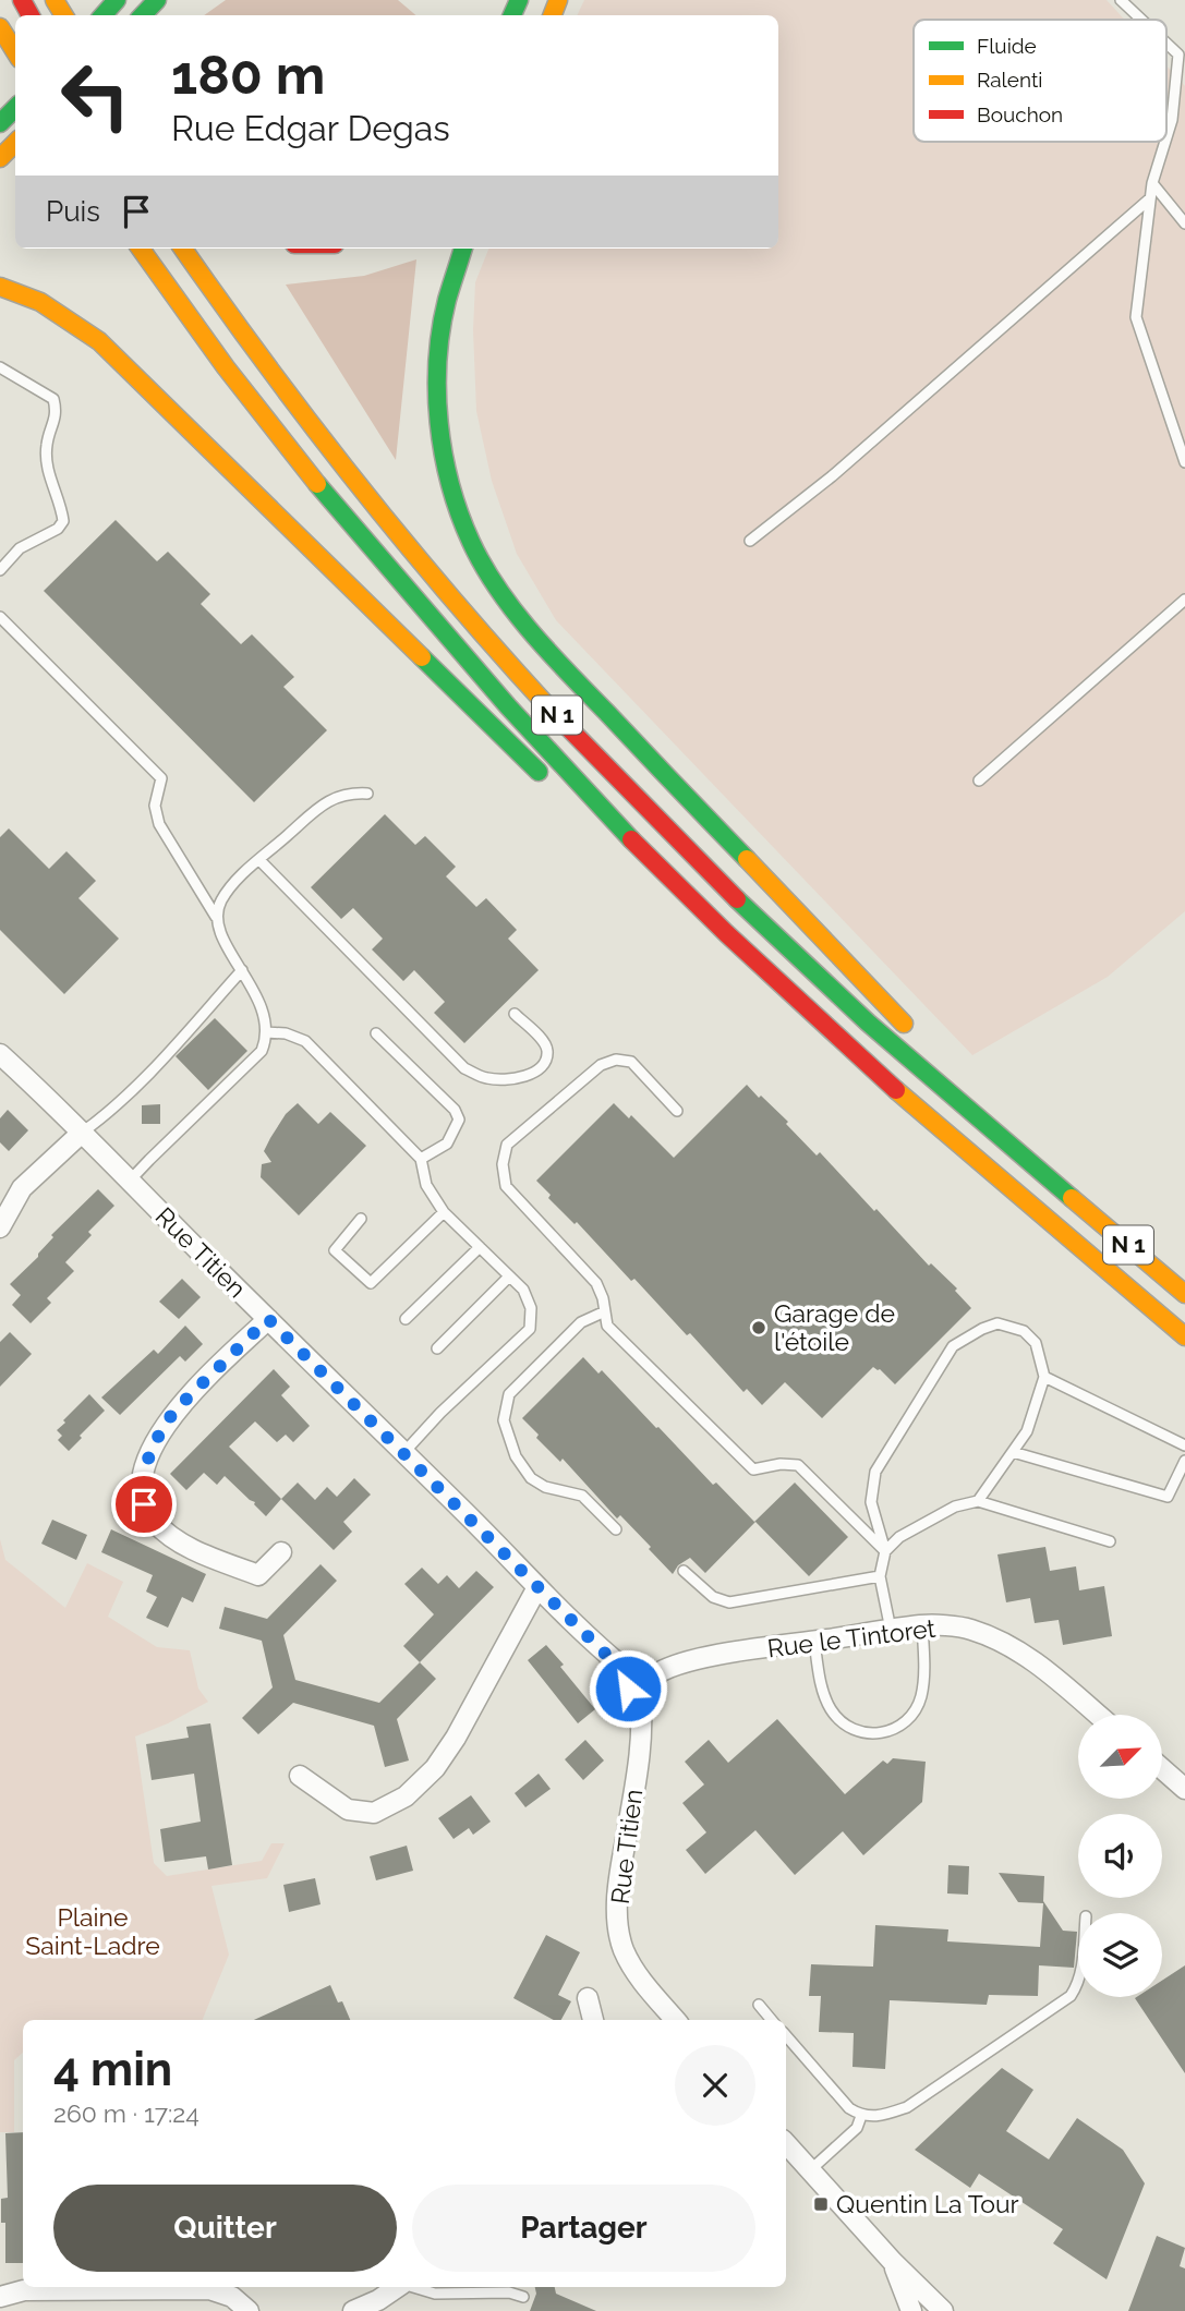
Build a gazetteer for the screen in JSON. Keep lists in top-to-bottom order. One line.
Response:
{"streets":{"main road":["N 1"],"street":["Rue Titien","Rue le Tintoret"]},"crossings":[["Rue Titien","Rue le Tintoret"]],"parks":["Plaine Saint-Ladre"],"places":{"other":["Garage de l'étoile"],"transit":["Quentin La Tour"]},"legend":["Fluide","Ralenti","Bouchon"],"north":"top right","page":{"turn":["180 m","Rue Edgar Degas"],"then":"Puis","heading":["4 min","260 m · 17:24"],"buttons":["Quitter","Partager"]}}
